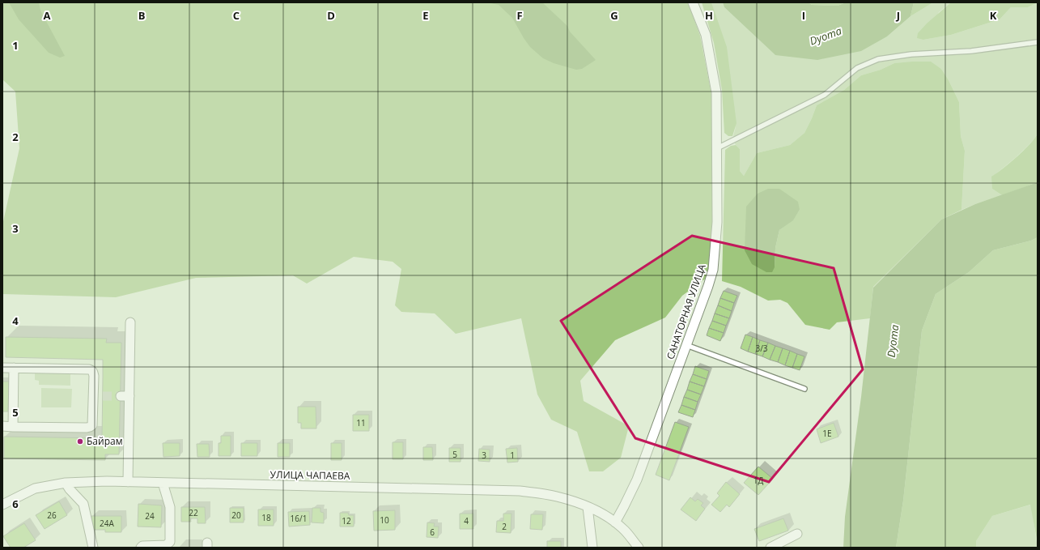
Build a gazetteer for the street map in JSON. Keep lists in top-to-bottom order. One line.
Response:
{"streets":{"street":["САНАТОРНАЯ УЛИЦА","УЛИЦА ЧАПАЕВА"]},"crossings":[["САНАТОРНАЯ УЛИЦА","УЛИЦА ЧАПАЕВА"]],"water":["Dyoma"],"places":["Байрам"],"house_numbers":["3/3","11","1Е","5","3","1","1Д","22","26","20","24","18","16/1","10","12","4","24А","2","6"],"grid":{"columns":["A","B","C","D","E","F","G","H","I","J","K"],"rows":["1","2","3","4","5","6"]}}
